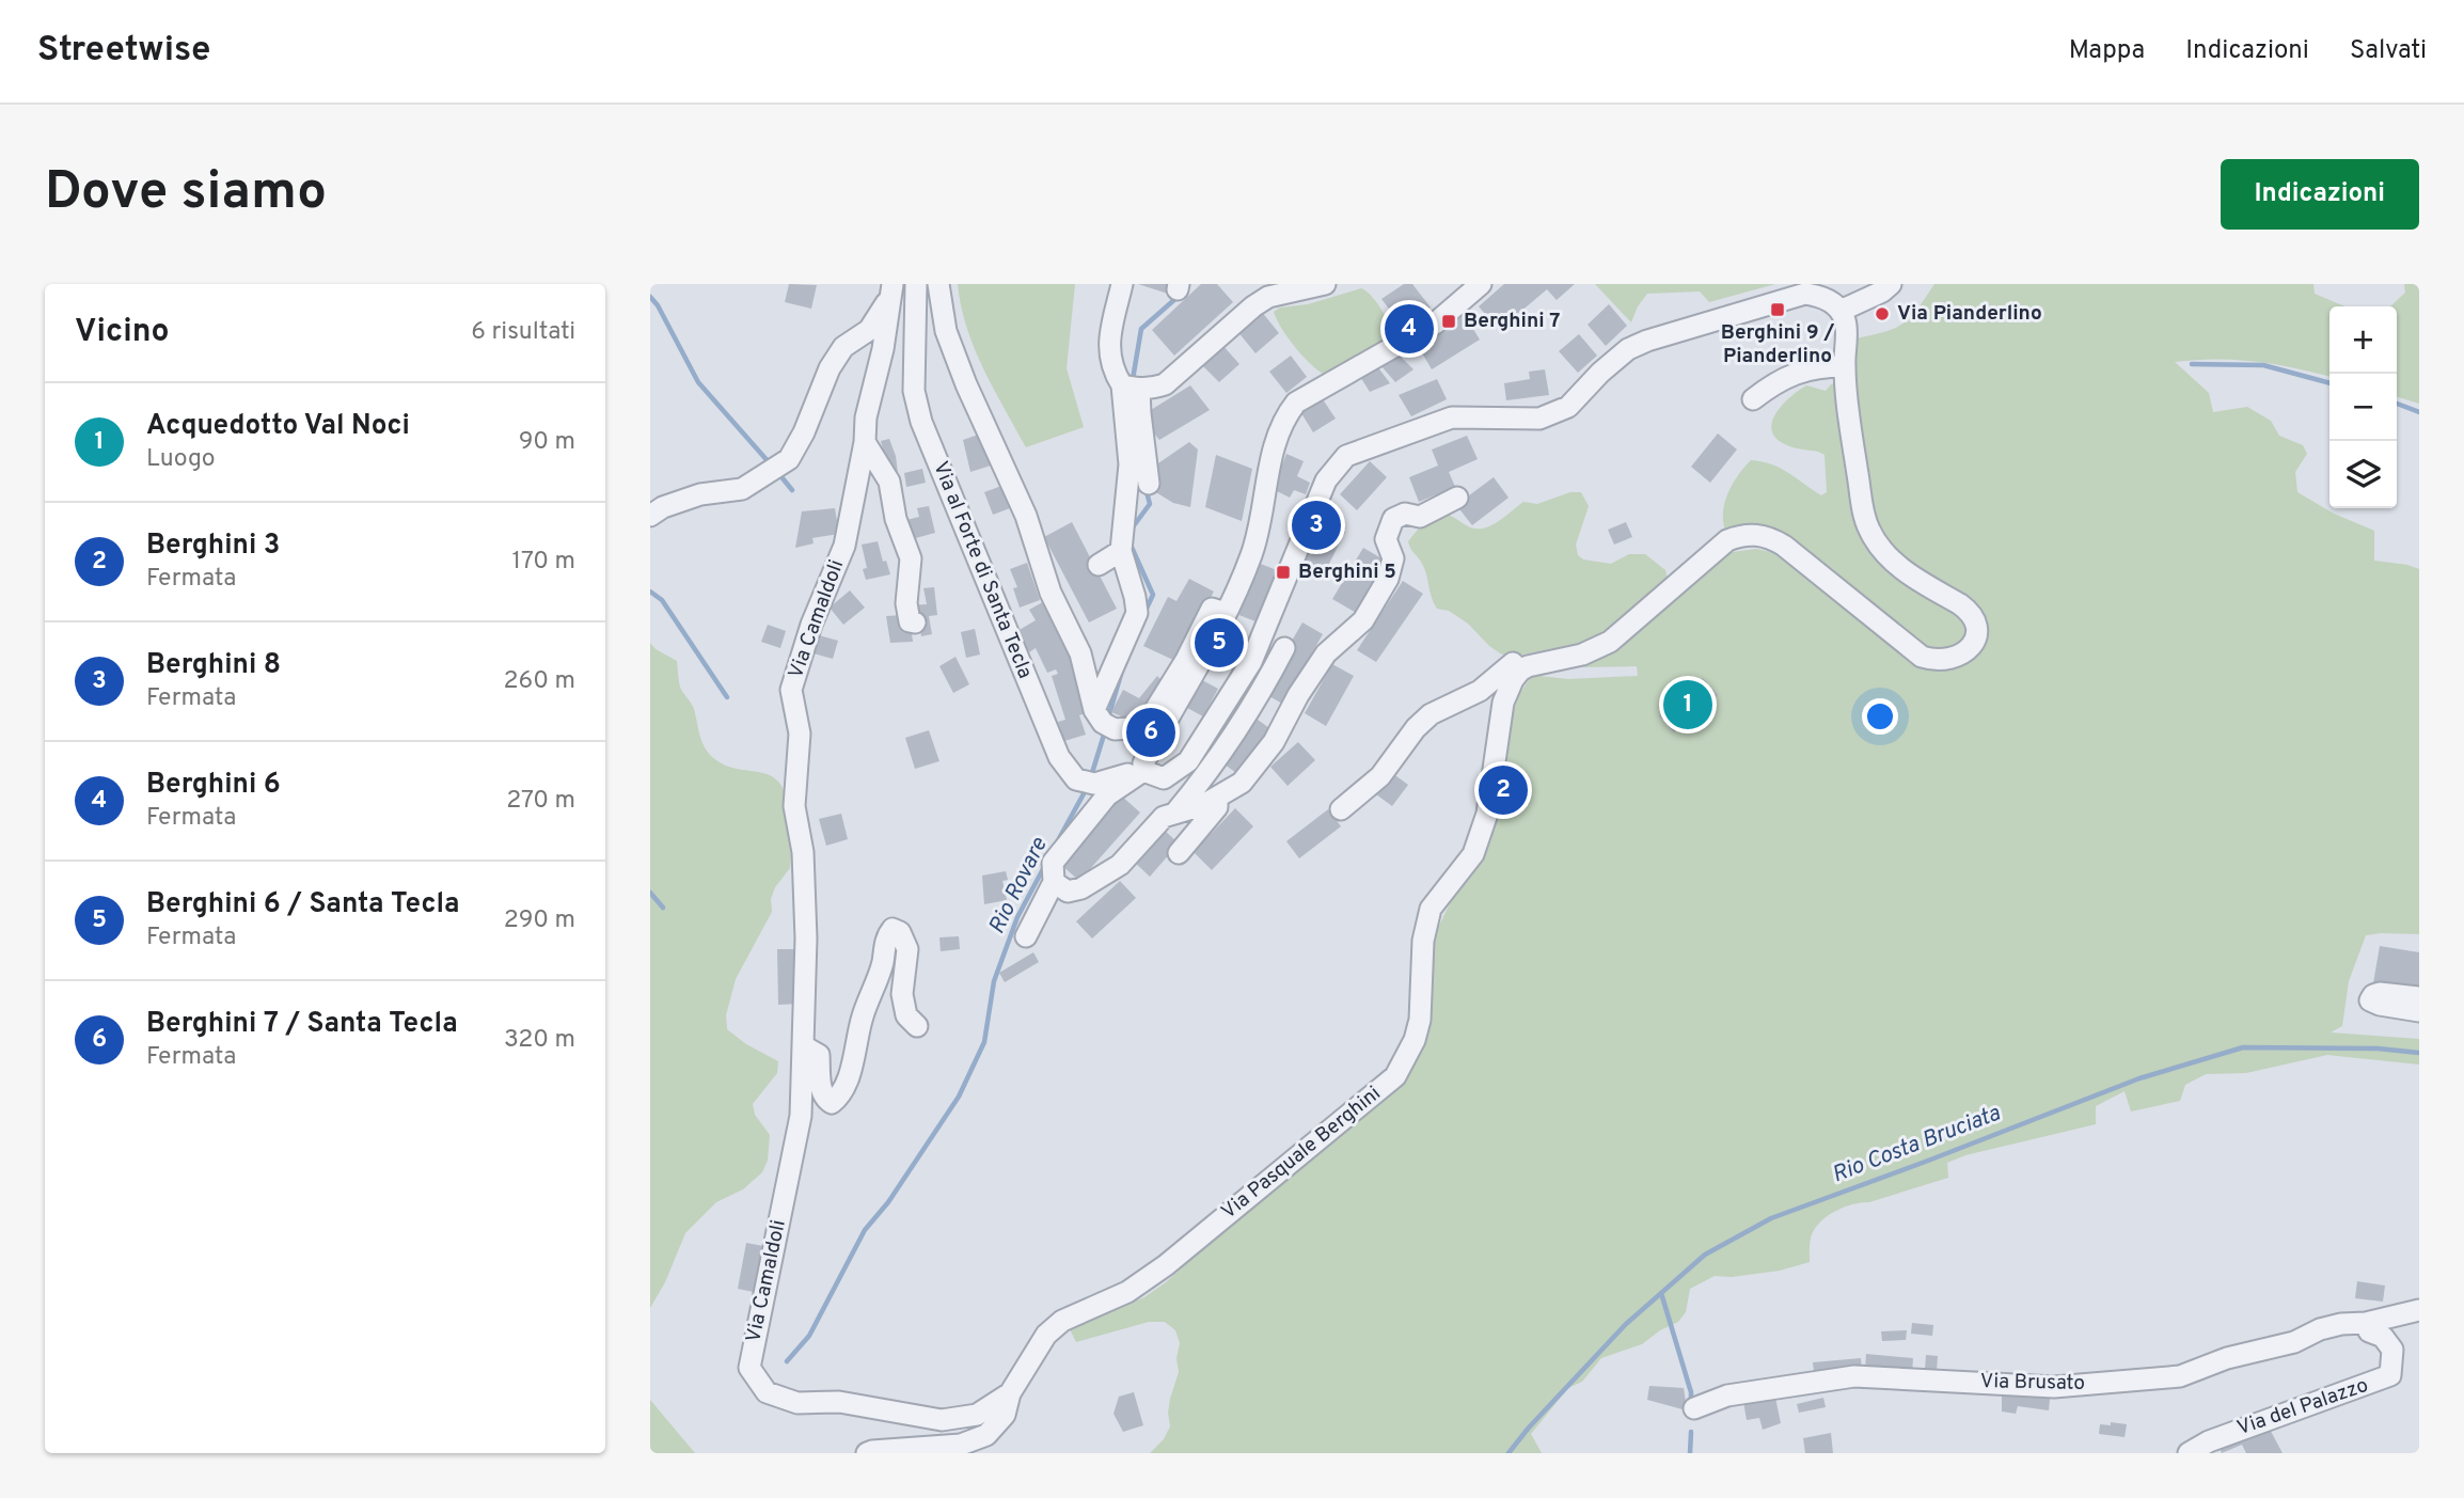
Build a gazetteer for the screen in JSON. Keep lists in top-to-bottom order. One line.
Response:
{"streets":{"street":["Via al Forte di Santa Tecla","Via Camaldoli","Via Pasquale Berghini","Via Brusato","Via del Palazzo"]},"crossings":[["Via Camaldoli","Via Pasquale Berghini"],["Via Brusato","Via del Palazzo"]],"water":["Rio Rovare","Rio Costa Bruciata"],"places":{"transit":["Berghini 9 / Pianderlino","Berghini 7","Berghini 5"],"other":["Via Pianderlino"]},"page":{"header":"Streetwise","nav":["Mappa","Indicazioni","Salvati"],"buttons":"Indicazioni","title":"Dove siamo","heading":["Vicino","6 risultati"],"pins":["4","3","5","1","6","2"],"map_buttons":["+","−"],"list":[{"mark":"1","name":"Acquedotto Val Noci","note":"Luogo","value":"90 m"},{"mark":"2","name":"Berghini 3","note":"Fermata","value":"170 m"},{"mark":"3","name":"Berghini 8","note":"Fermata","value":"260 m"},{"mark":"4","name":"Berghini 6","note":"Fermata","value":"270 m"},{"mark":"5","name":"Berghini 6 / Santa Tecla","note":"Fermata","value":"290 m"},{"mark":"6","name":"Berghini 7 / Santa Tecla","note":"Fermata","value":"320 m"}]}}
